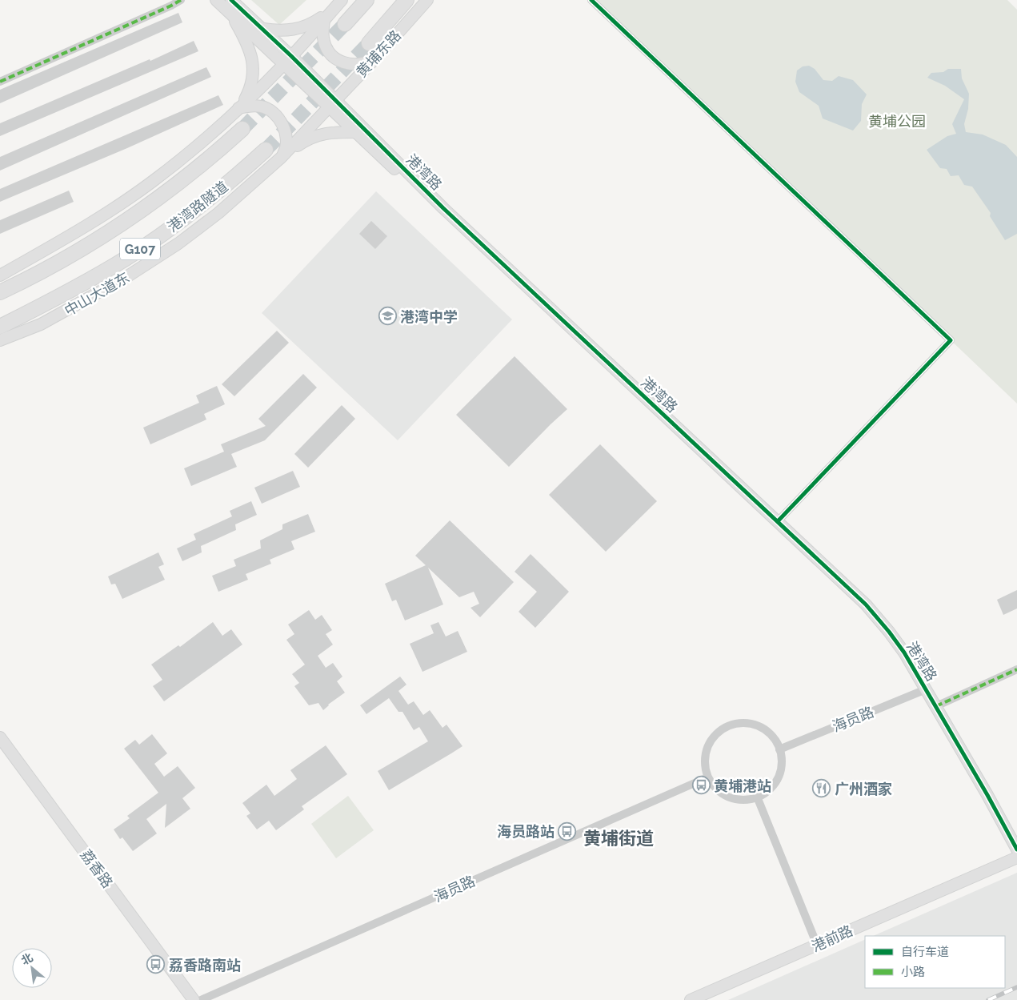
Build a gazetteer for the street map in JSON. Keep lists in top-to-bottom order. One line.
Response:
{"streets":{"highway":["港湾路隧道","G107"],"street":["黄埔东路","港湾路","中山大道东","海员路","荔香路","港前路"]},"crossings":[["黄埔东路","港湾路"],["黄埔东路","中山大道东"],["港湾路","中山大道东"],["港湾路","海员路"]],"districts":["黄埔街道"],"parks":["黄埔公园"],"places":{"school or university":["港湾中学"],"bus stop":["黄埔港站","海员路站","荔香路南站"],"restaurant":["广州酒家"]},"legend":["自行车道","小路"],"north":"top left"}
